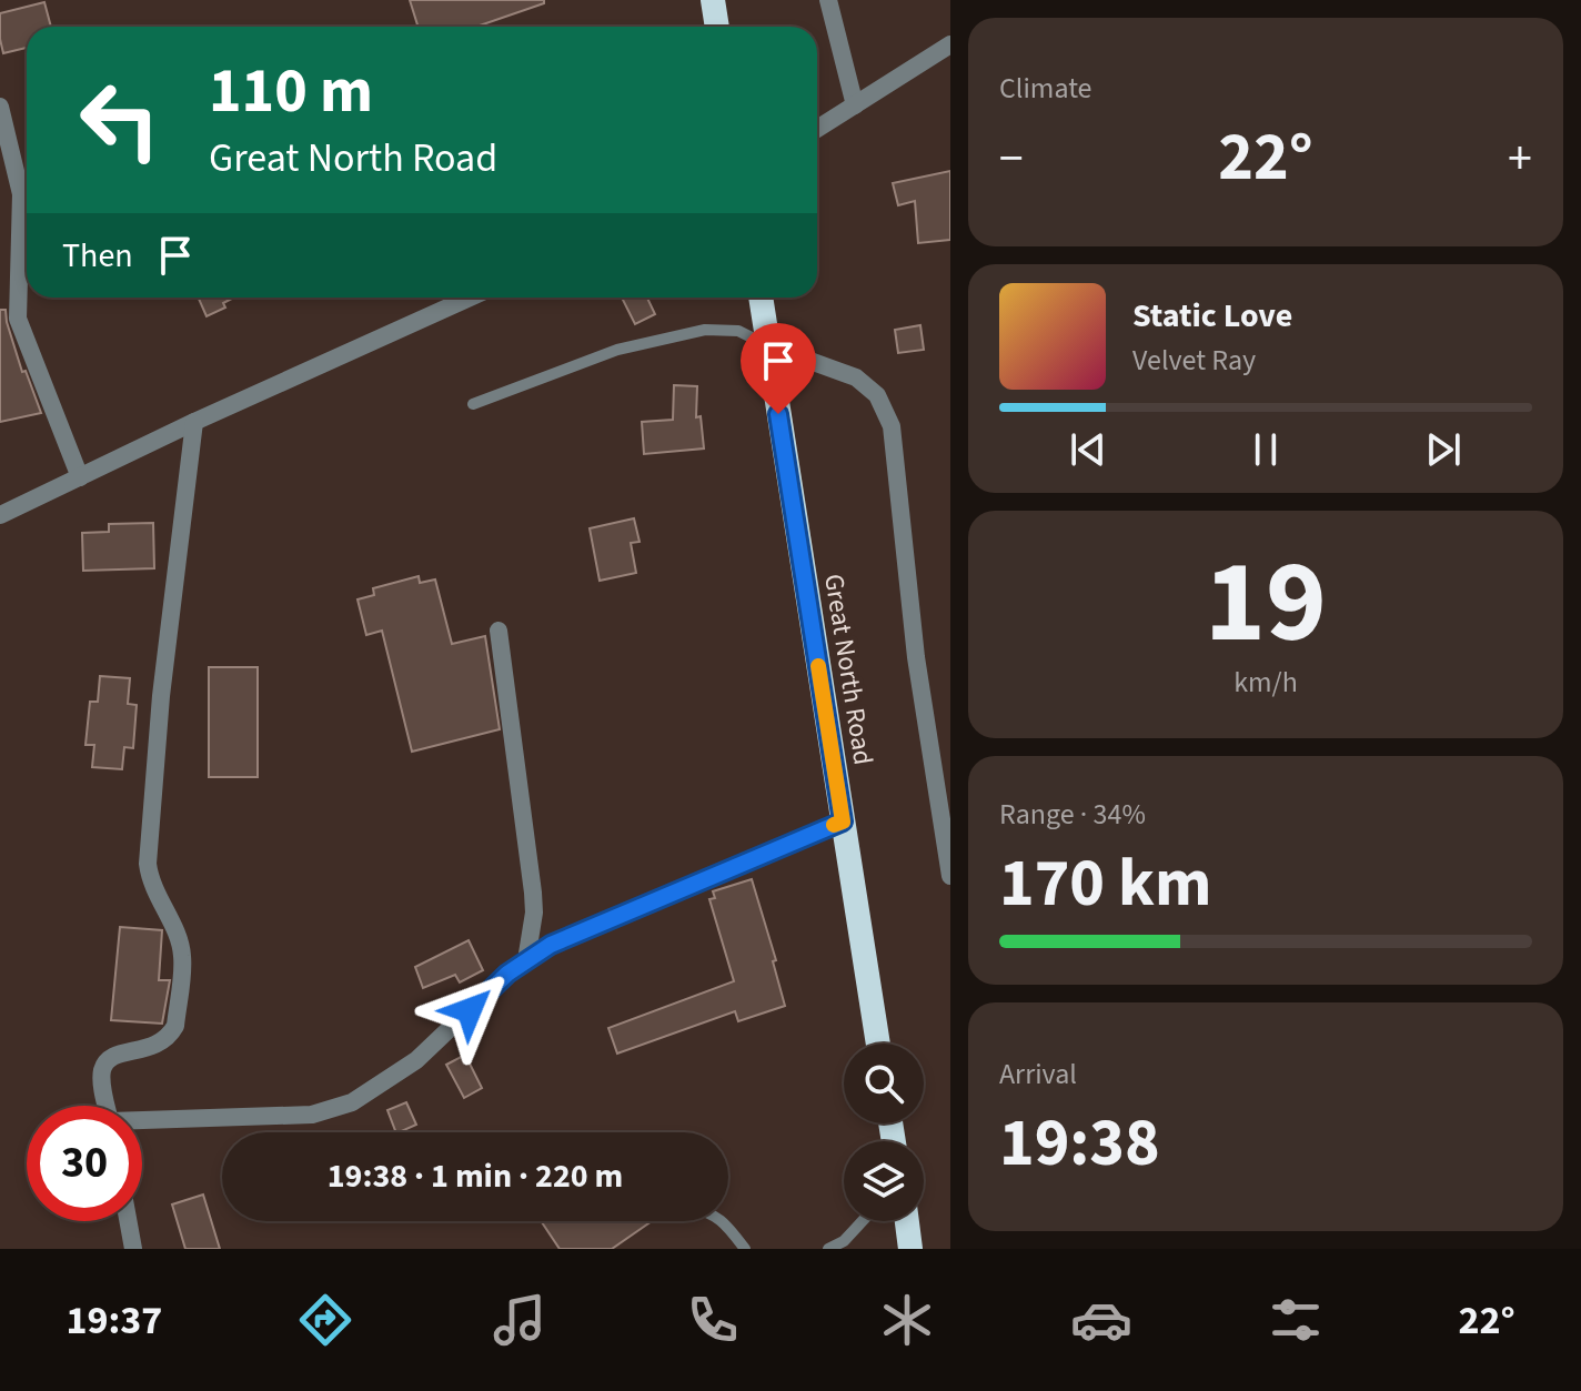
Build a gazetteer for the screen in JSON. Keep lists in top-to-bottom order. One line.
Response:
{"streets":{"highway":["Great North Road"]},"page":{"tile":["Climate",["19","km/h"],["Range · 34%","170 km"],["Arrival","19:38"]],"turn":["110 m","Great North Road"],"heat":["−","22°","+"],"then":"Then","song":["Static Love","Velvet Ray"],"limit":"30","trip":"19:38 · 1 min · 220 m","tabs":["19:37","22°"]}}
